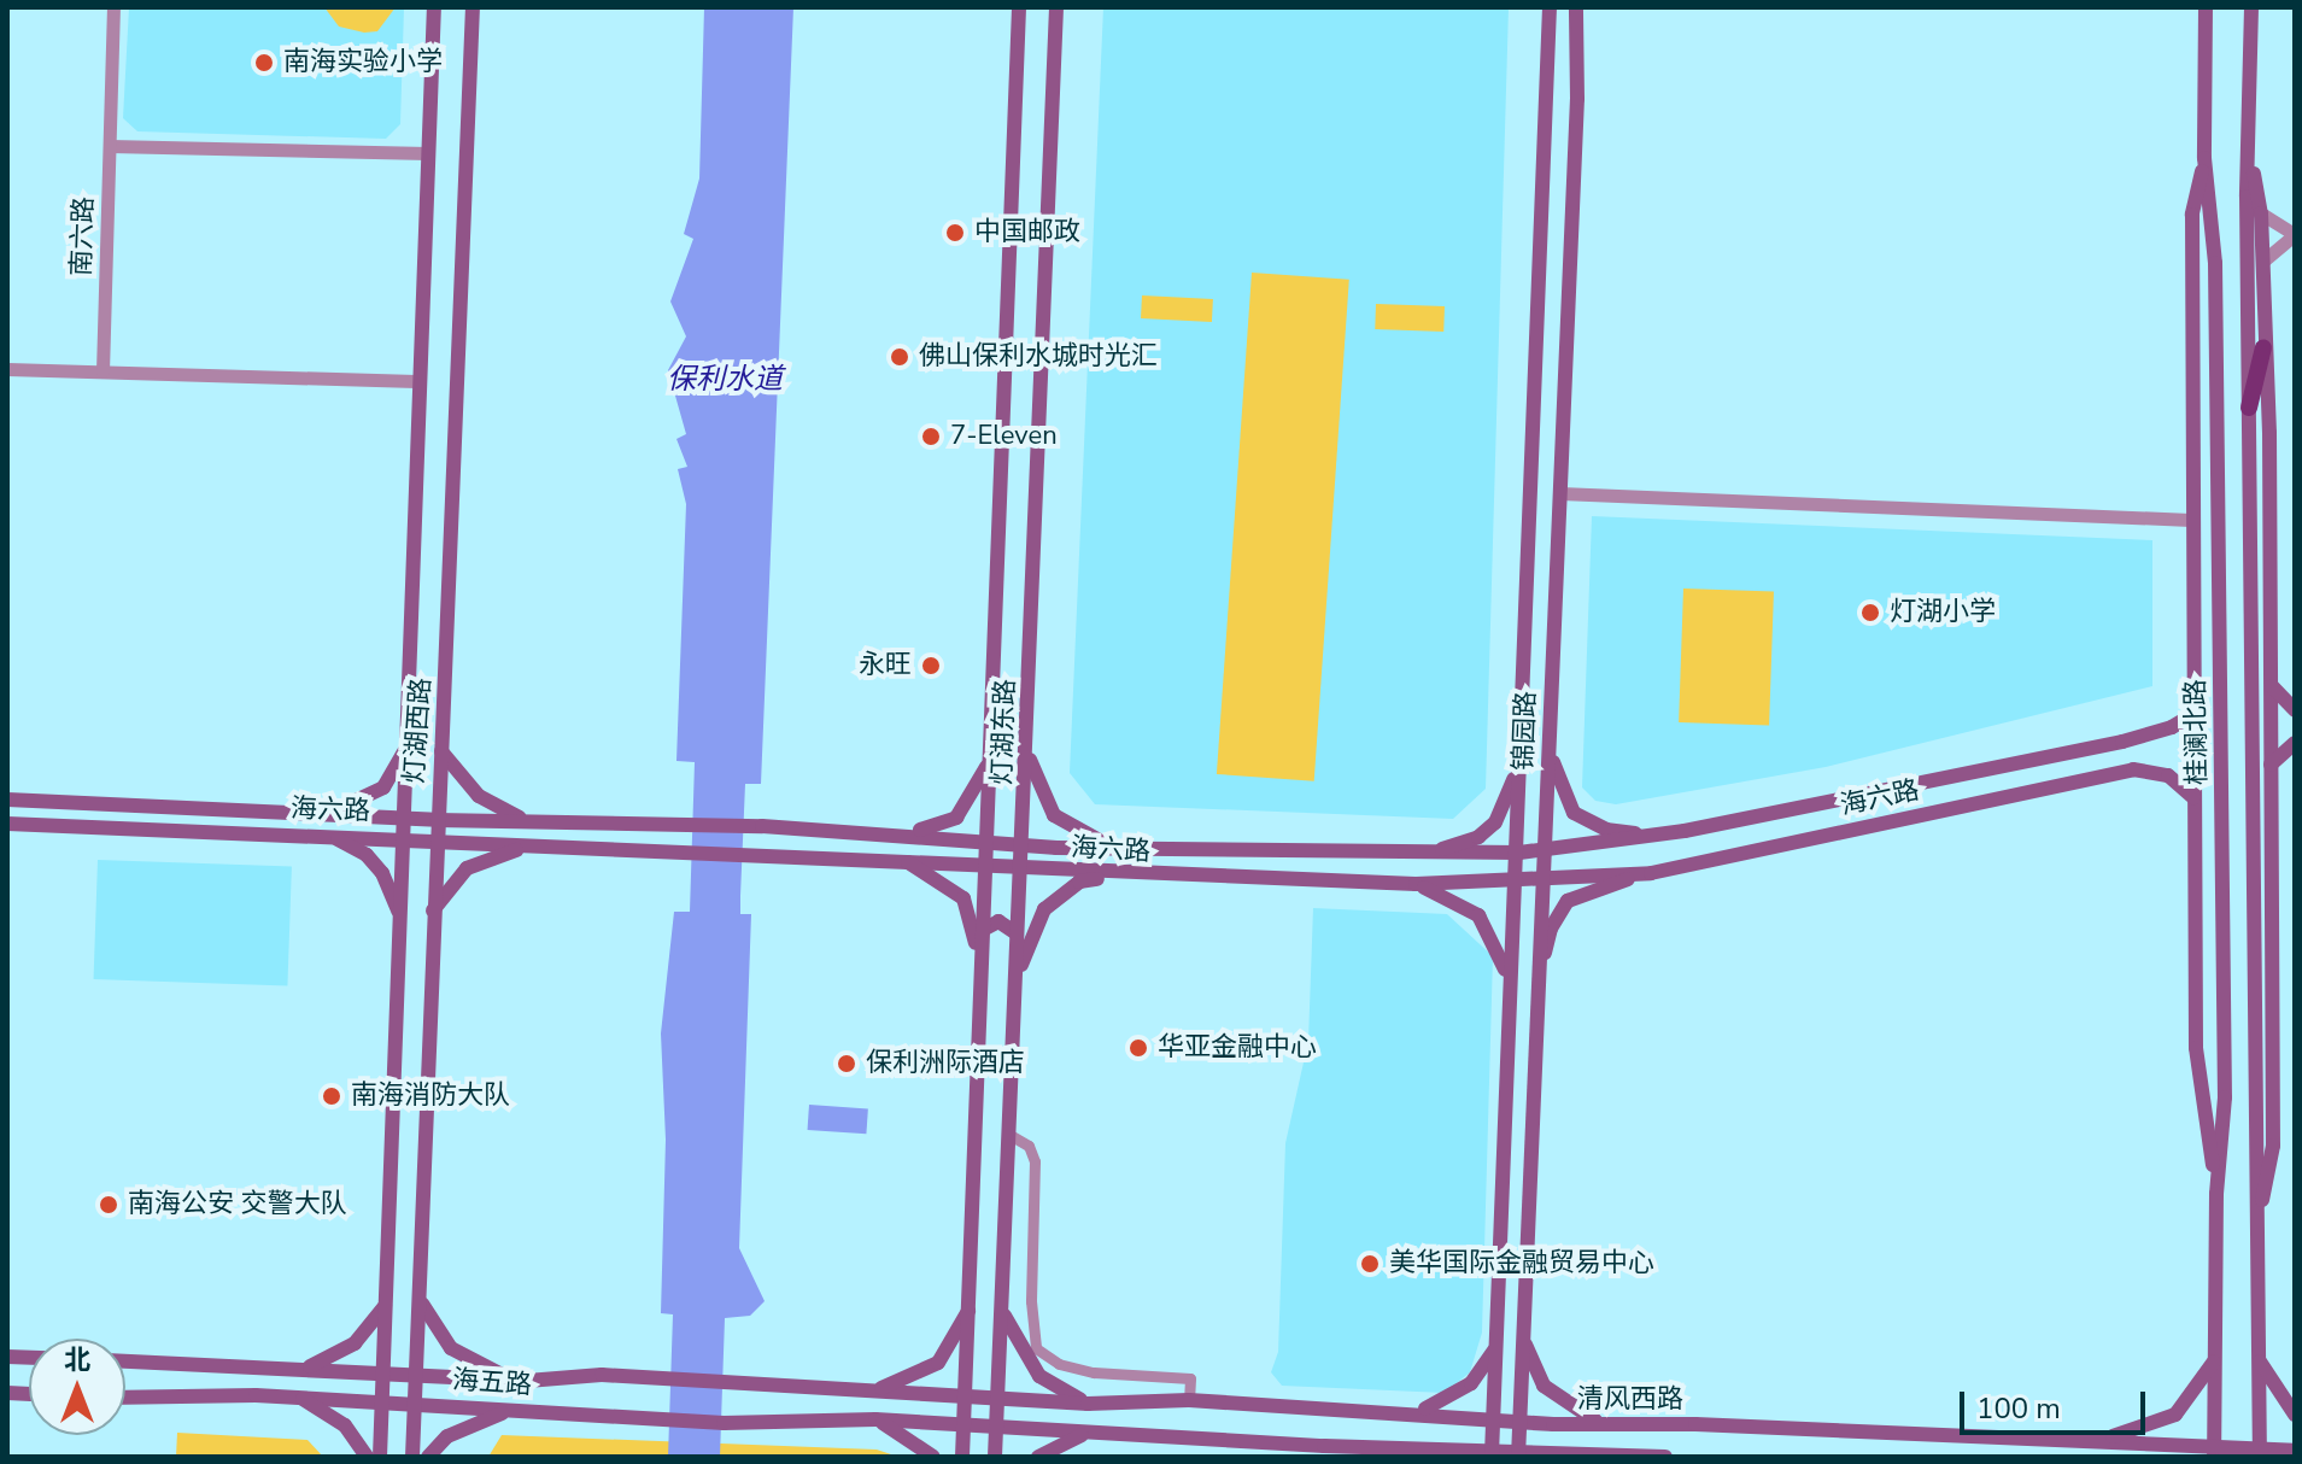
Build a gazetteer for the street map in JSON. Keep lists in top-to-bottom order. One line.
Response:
{"streets":{"main road":["灯湖西路","锦园路","灯湖东路","桂澜北路","海六路","海五路","清风西路"],"street":["南六路"]},"crossings":[["灯湖西路","海六路"],["灯湖西路","海五路"],["灯湖西路","清风西路"],["锦园路","海六路"],["锦园路","清风西路"],["灯湖东路","海六路"],["灯湖东路","清风西路"],["桂澜北路","清风西路"],["海五路","清风西路"]],"water":["保利水道"],"places":["南海实验小学","中国邮政","佛山保利水城时光汇","7-Eleven","灯湖小学","永旺","华亚金融中心","保利洲际酒店","南海消防大队","南海公安 交警大队","美华国际金融贸易中心"],"scale_bar":"100 m","north":"top"}
